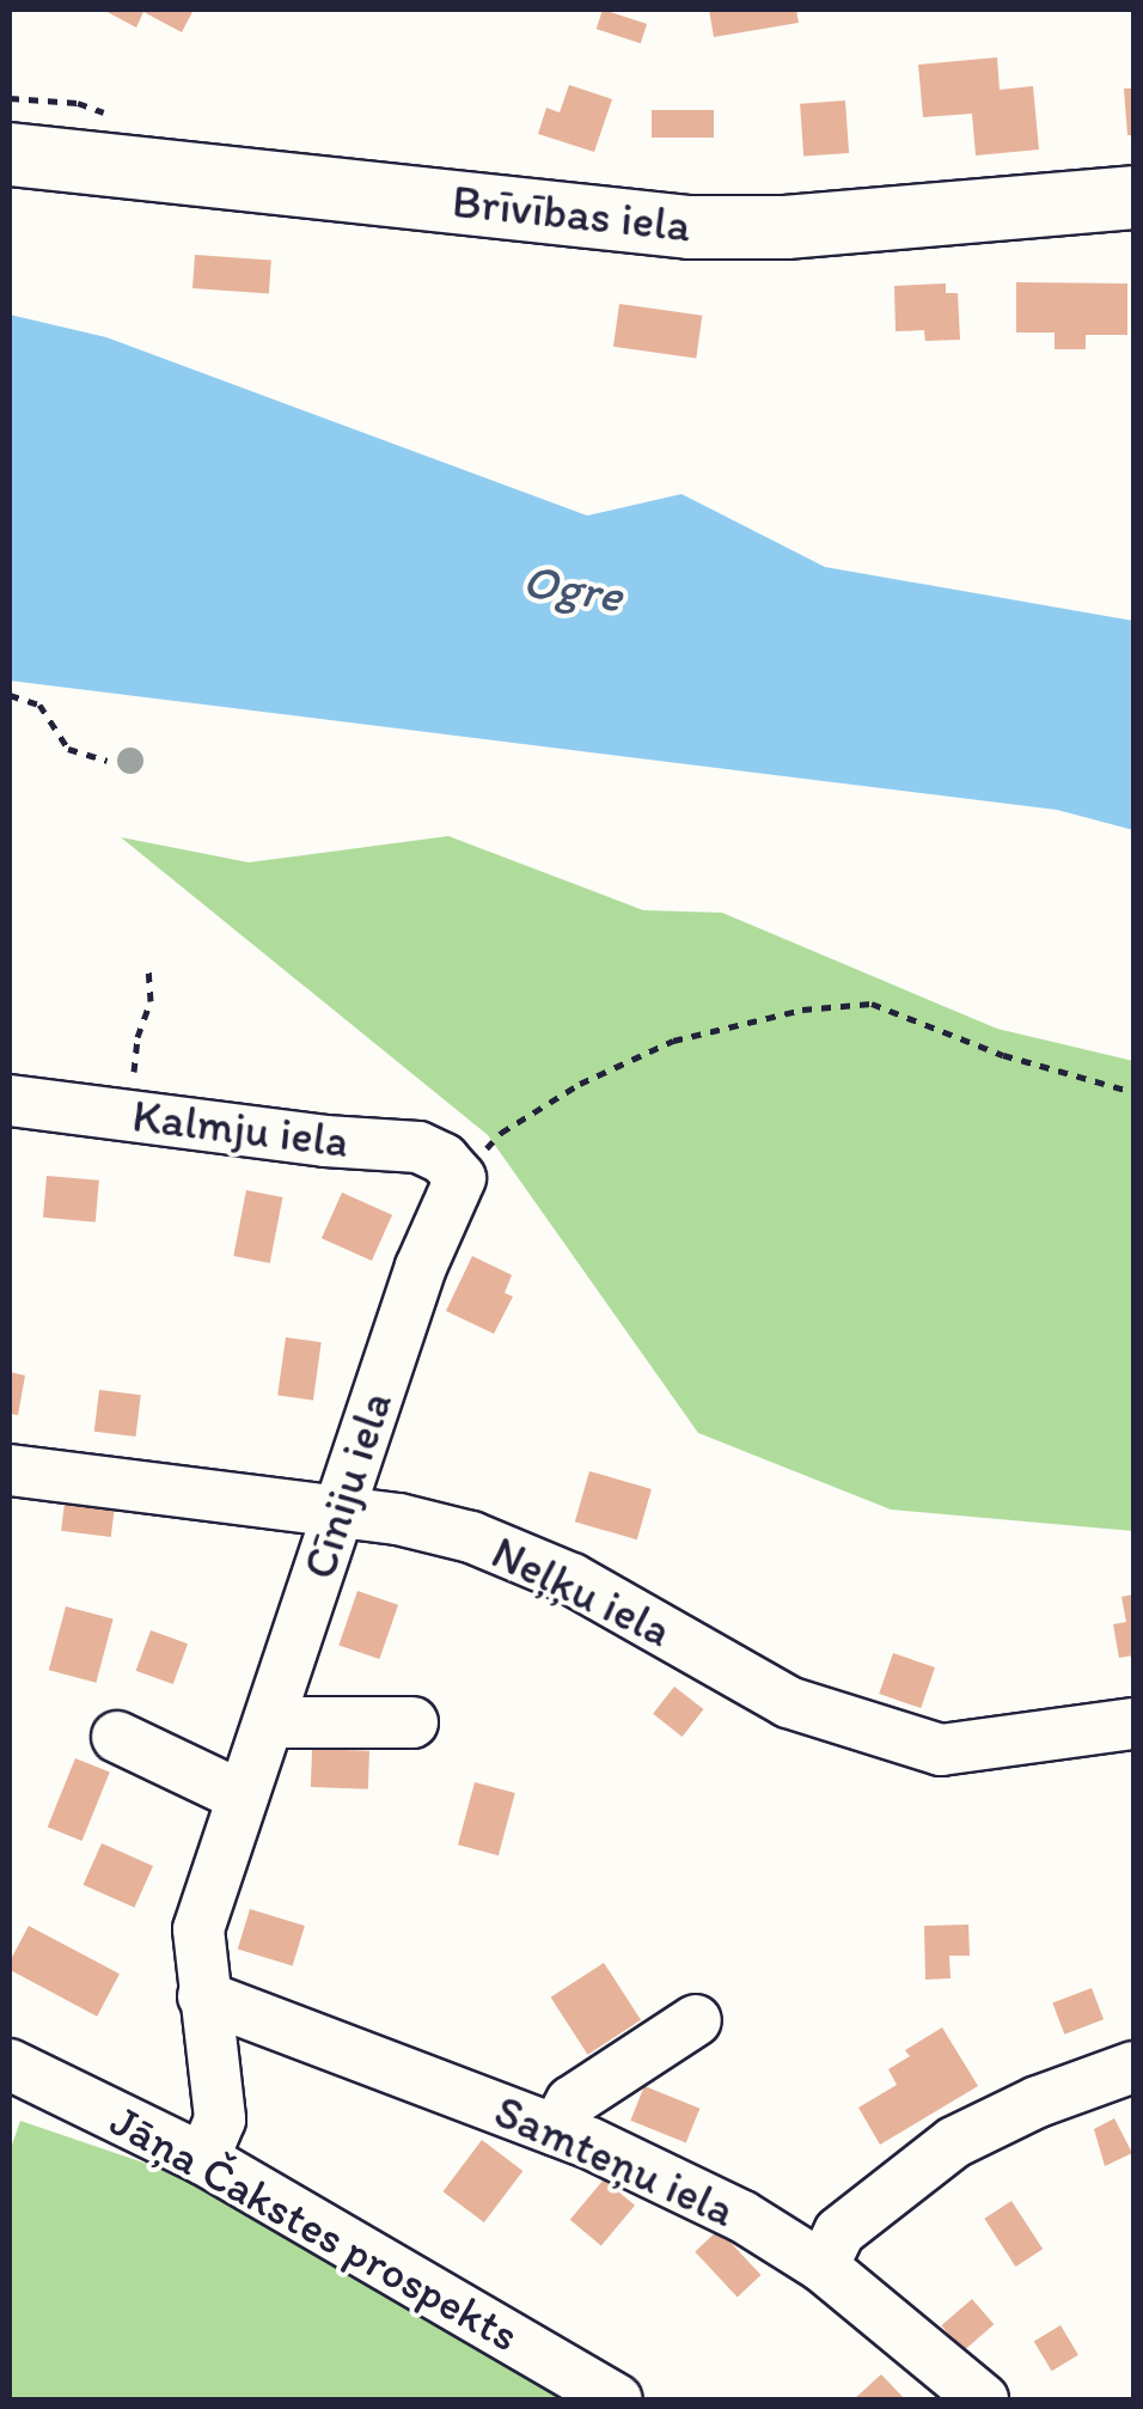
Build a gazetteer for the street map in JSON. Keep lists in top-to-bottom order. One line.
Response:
{"streets":{"main road":["Brīvības iela"],"street":["Kalmju iela","Cīniju iela","Neļķu iela","Samteņu iela","Jāņa Čakstes prospekts"]},"crossings":[["Kalmju iela","Cīniju iela"],["Cīniju iela","Neļķu iela"],["Cīniju iela","Samteņu iela"],["Cīniju iela","Jāņa Čakstes prospekts"]],"water":["Ogre"]}
